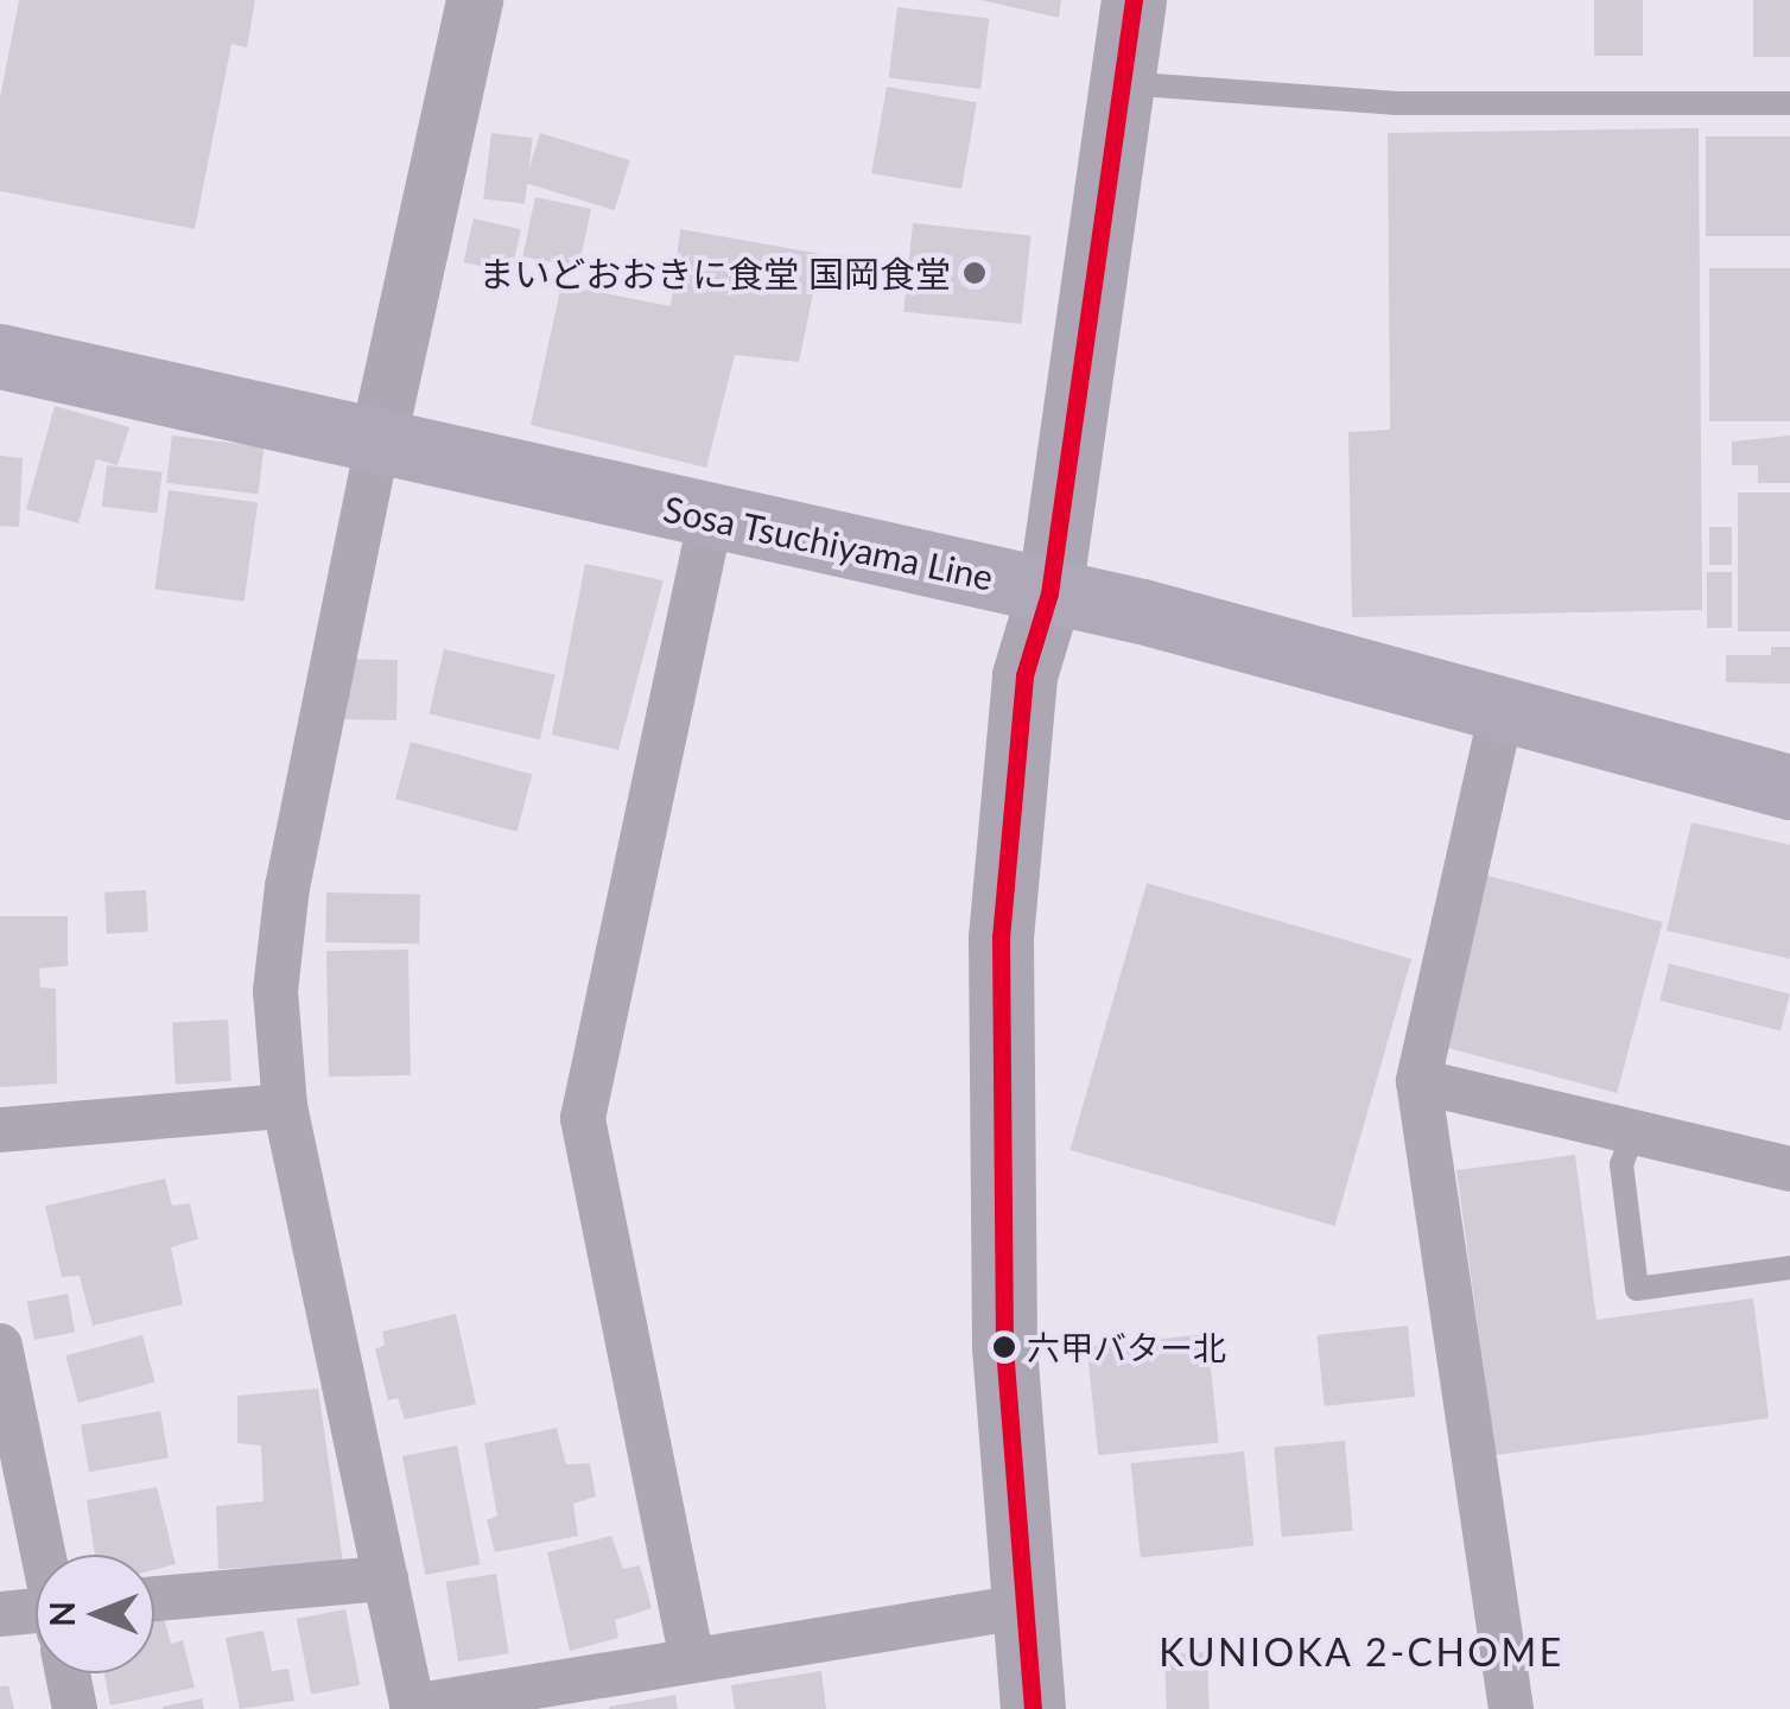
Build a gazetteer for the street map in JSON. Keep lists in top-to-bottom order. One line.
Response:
{"streets":{"main road":["Sosa Tsuchiyama Line"]},"districts":["KUNIOKA 2-CHOME"],"places":["まいどおおきに食堂 国岡食堂","六甲バター北"],"north":"left"}
